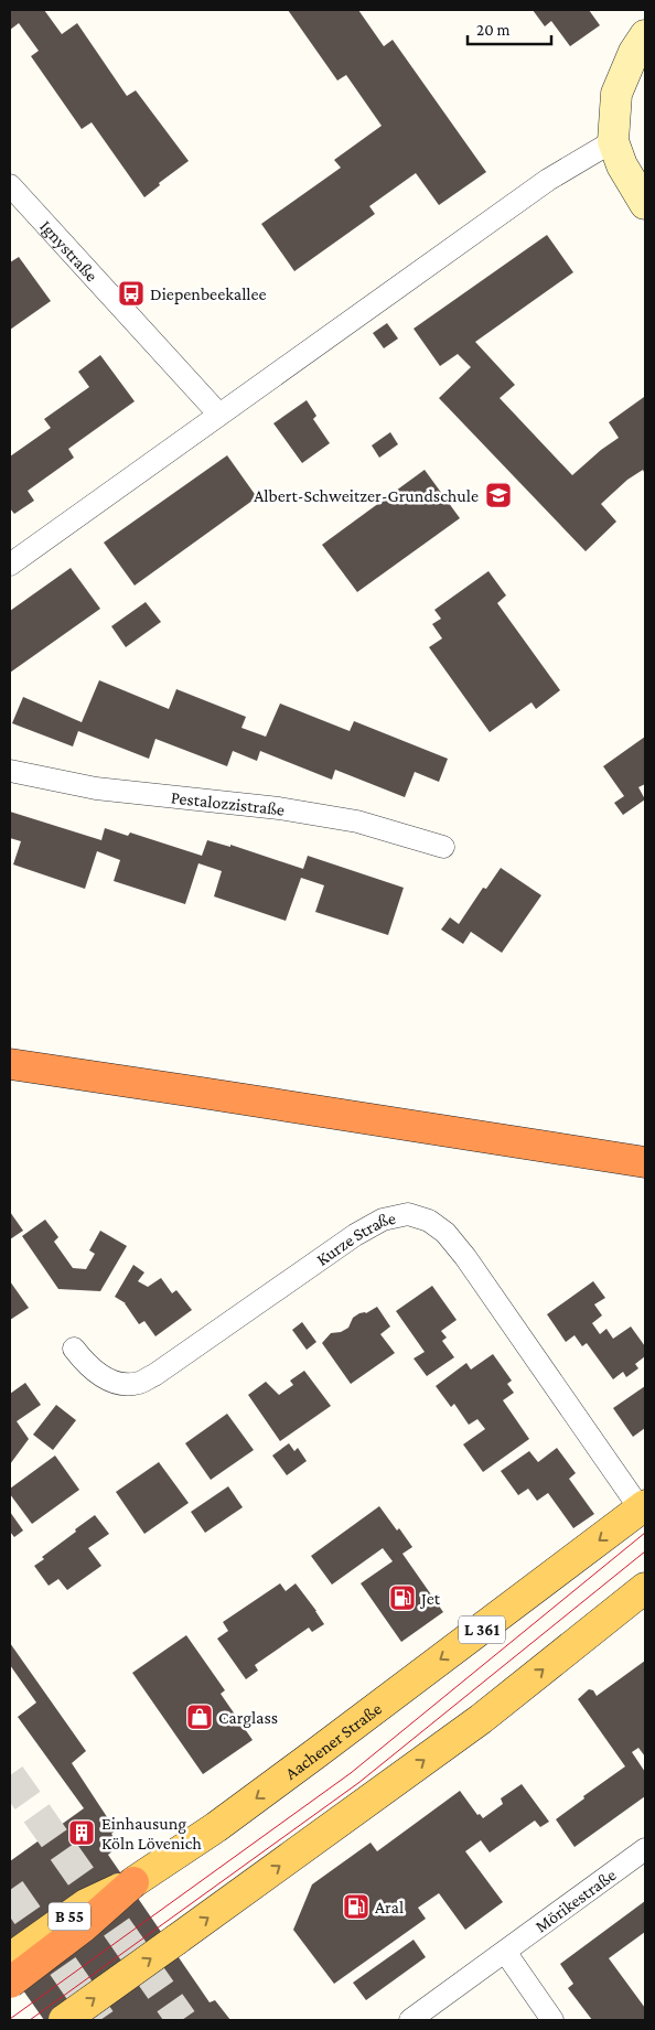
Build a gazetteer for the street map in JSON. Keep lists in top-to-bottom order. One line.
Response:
{"streets":{"main road":["L 361","Aachener Straße","B 55"],"street":["Ignystraße","Pestalozzistraße","Kurze Straße","Mörikestraße"]},"crossings":[["Kurze Straße","Aachener Straße"]],"places":{"bus stop":["Diepenbeekallee"],"school or university":["Albert-Schweitzer-Grundschule"],"fuel station":["Jet","Aral"],"shop":["Carglass"],"building":["Einhausung Köln Lövenich"]},"scale_bar":"20 m"}
